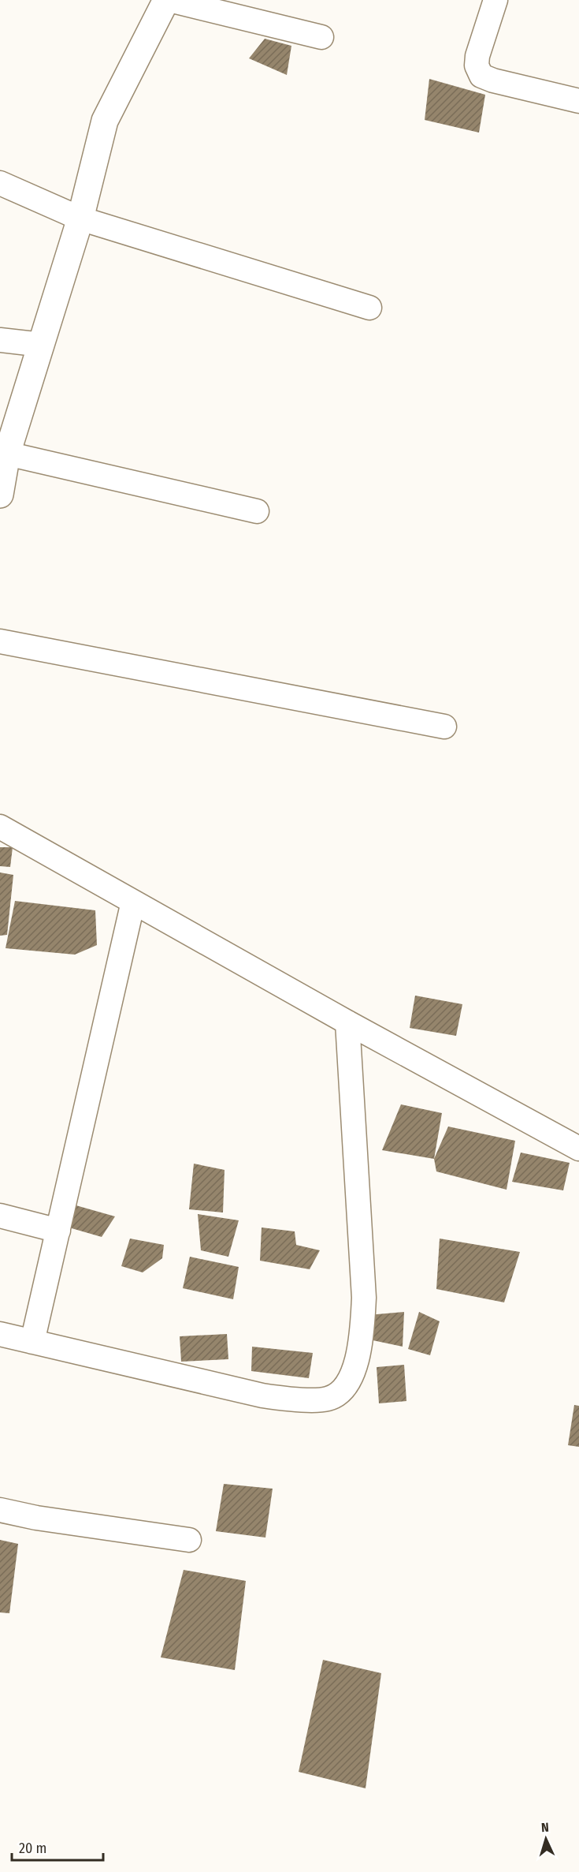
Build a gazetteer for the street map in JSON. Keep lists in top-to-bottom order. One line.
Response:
{"scale_bar":"20 m","north":"top"}
